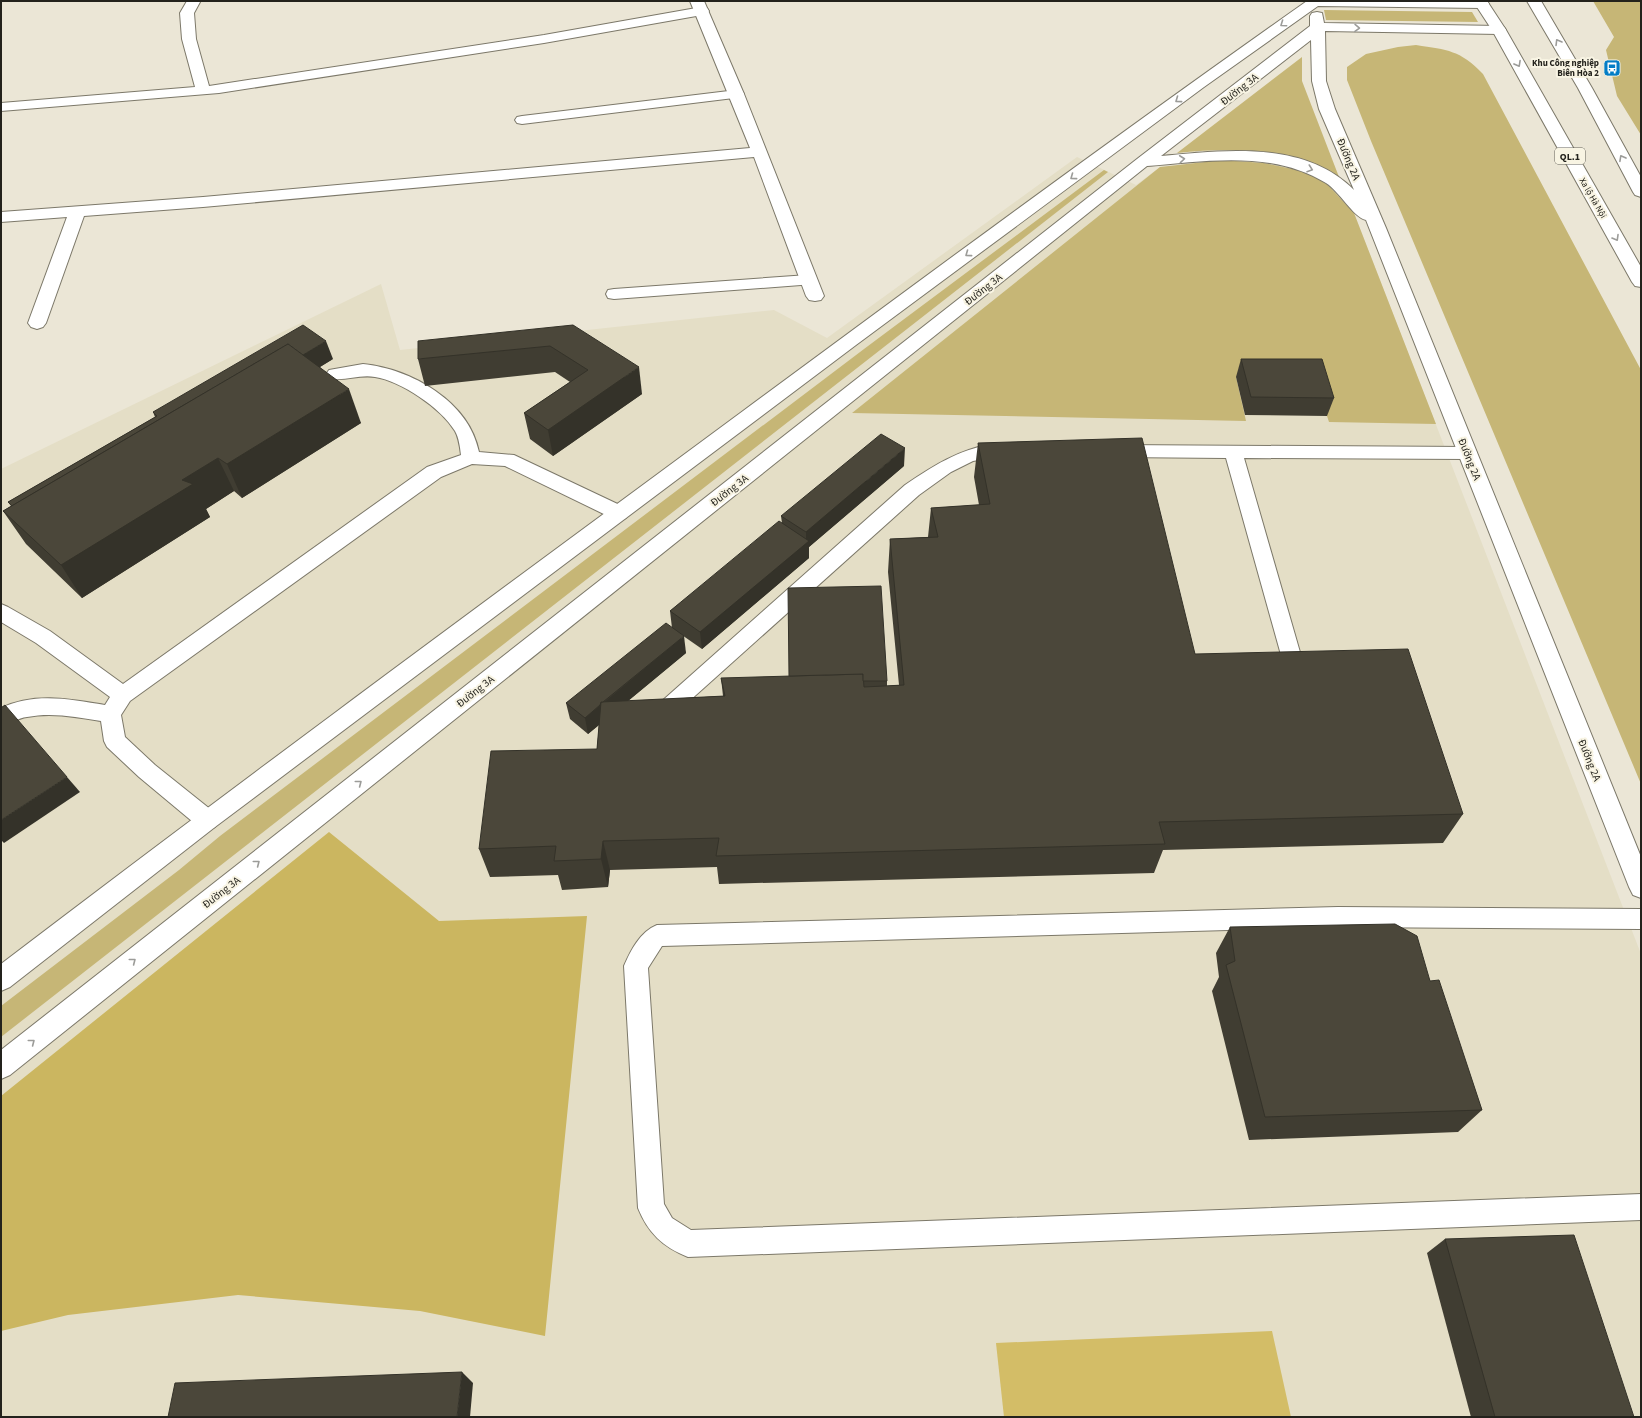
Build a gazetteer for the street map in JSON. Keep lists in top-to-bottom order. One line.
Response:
{"streets":{"main road":["Đường 3A","QL.1","Đường 2A","Xa lộ Hà Nội"]},"crossings":[["Đường 3A","Đường 2A"],["QL.1","Xa lộ Hà Nội"]],"places":{"bus stop":["Khu Công nghiệp Biên Hòa 2"]}}
